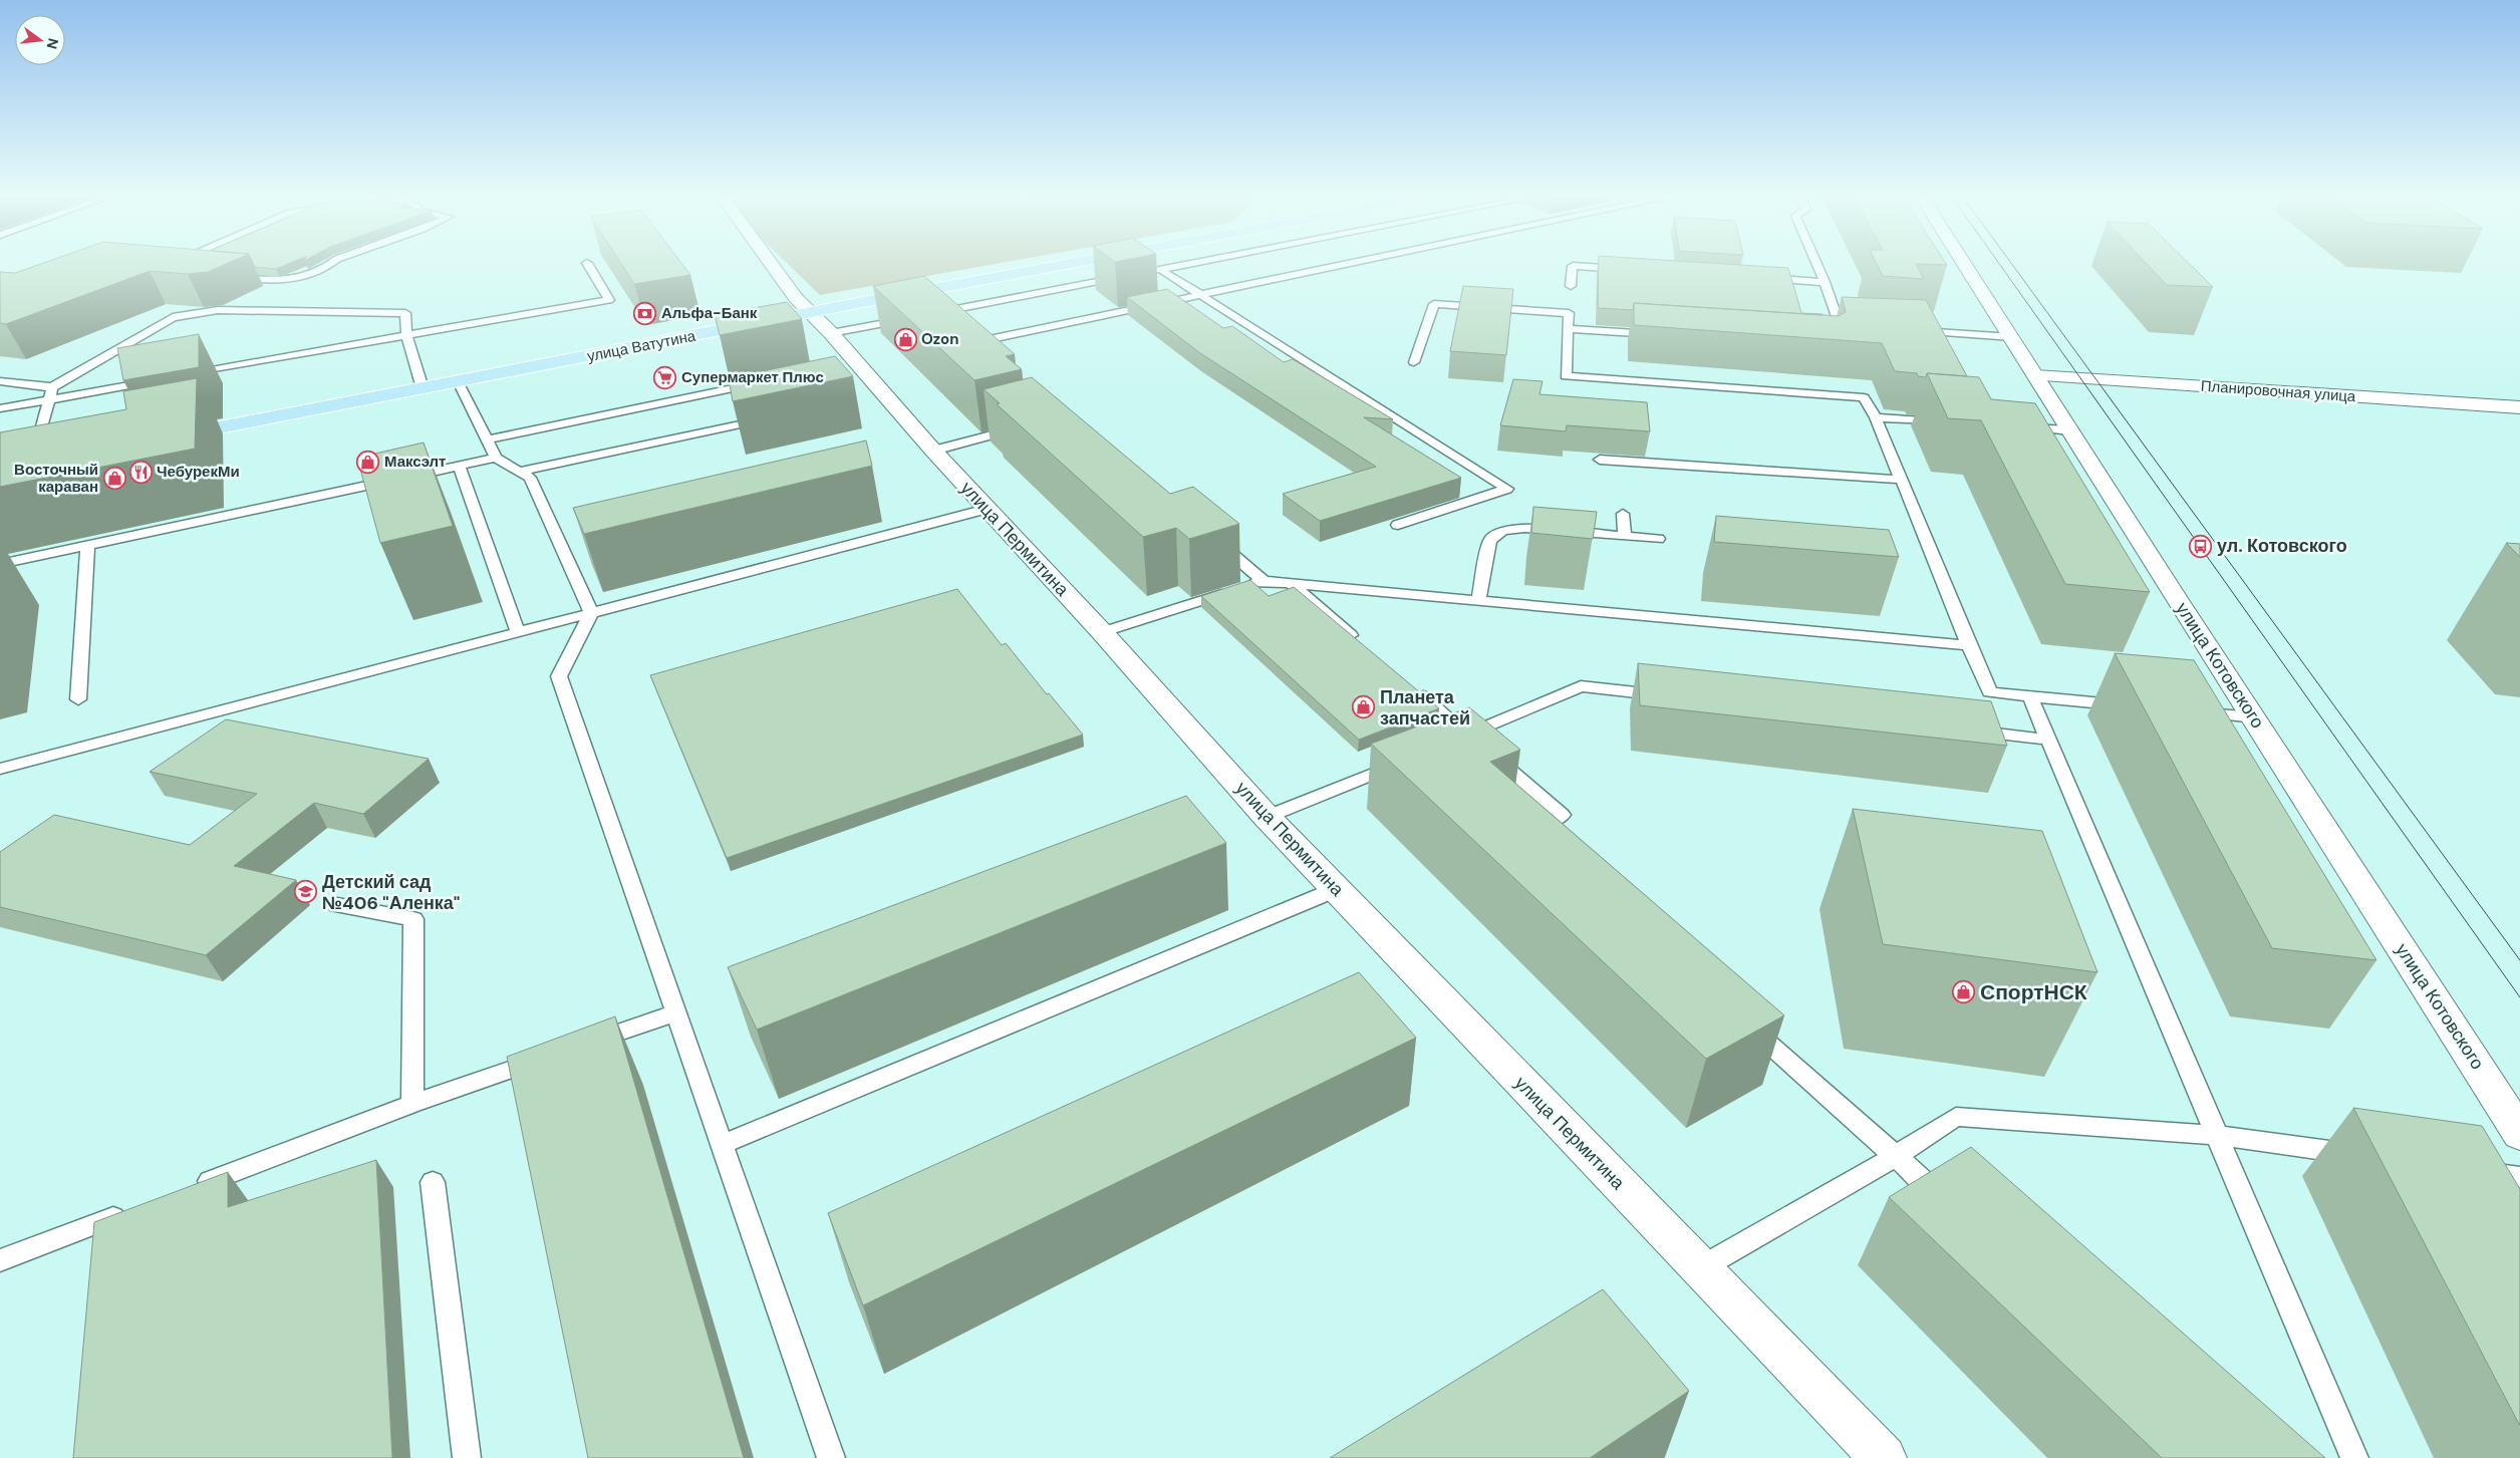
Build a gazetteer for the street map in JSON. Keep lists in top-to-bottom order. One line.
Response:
{"streets":{"main road":["улица Ватутина"],"street":["Планировочная улица","улица Пермитина","улица Котовского"]},"crossings":[["улица Ватутина","улица Пермитина"],["Планировочная улица","улица Котовского"]],"places":{"bank":["Альфа-Банк"],"shop":["Ozon","Максэлт","Восточный караван","Планета запчастей","СпортНСК"],"supermarket":["Супермаркет Плюс"],"restaurant":["ЧебурекМи"],"bus stop":["ул. Котовского"],"school or university":["Детский сад №406 \"Аленка\""]},"north":"right"}
